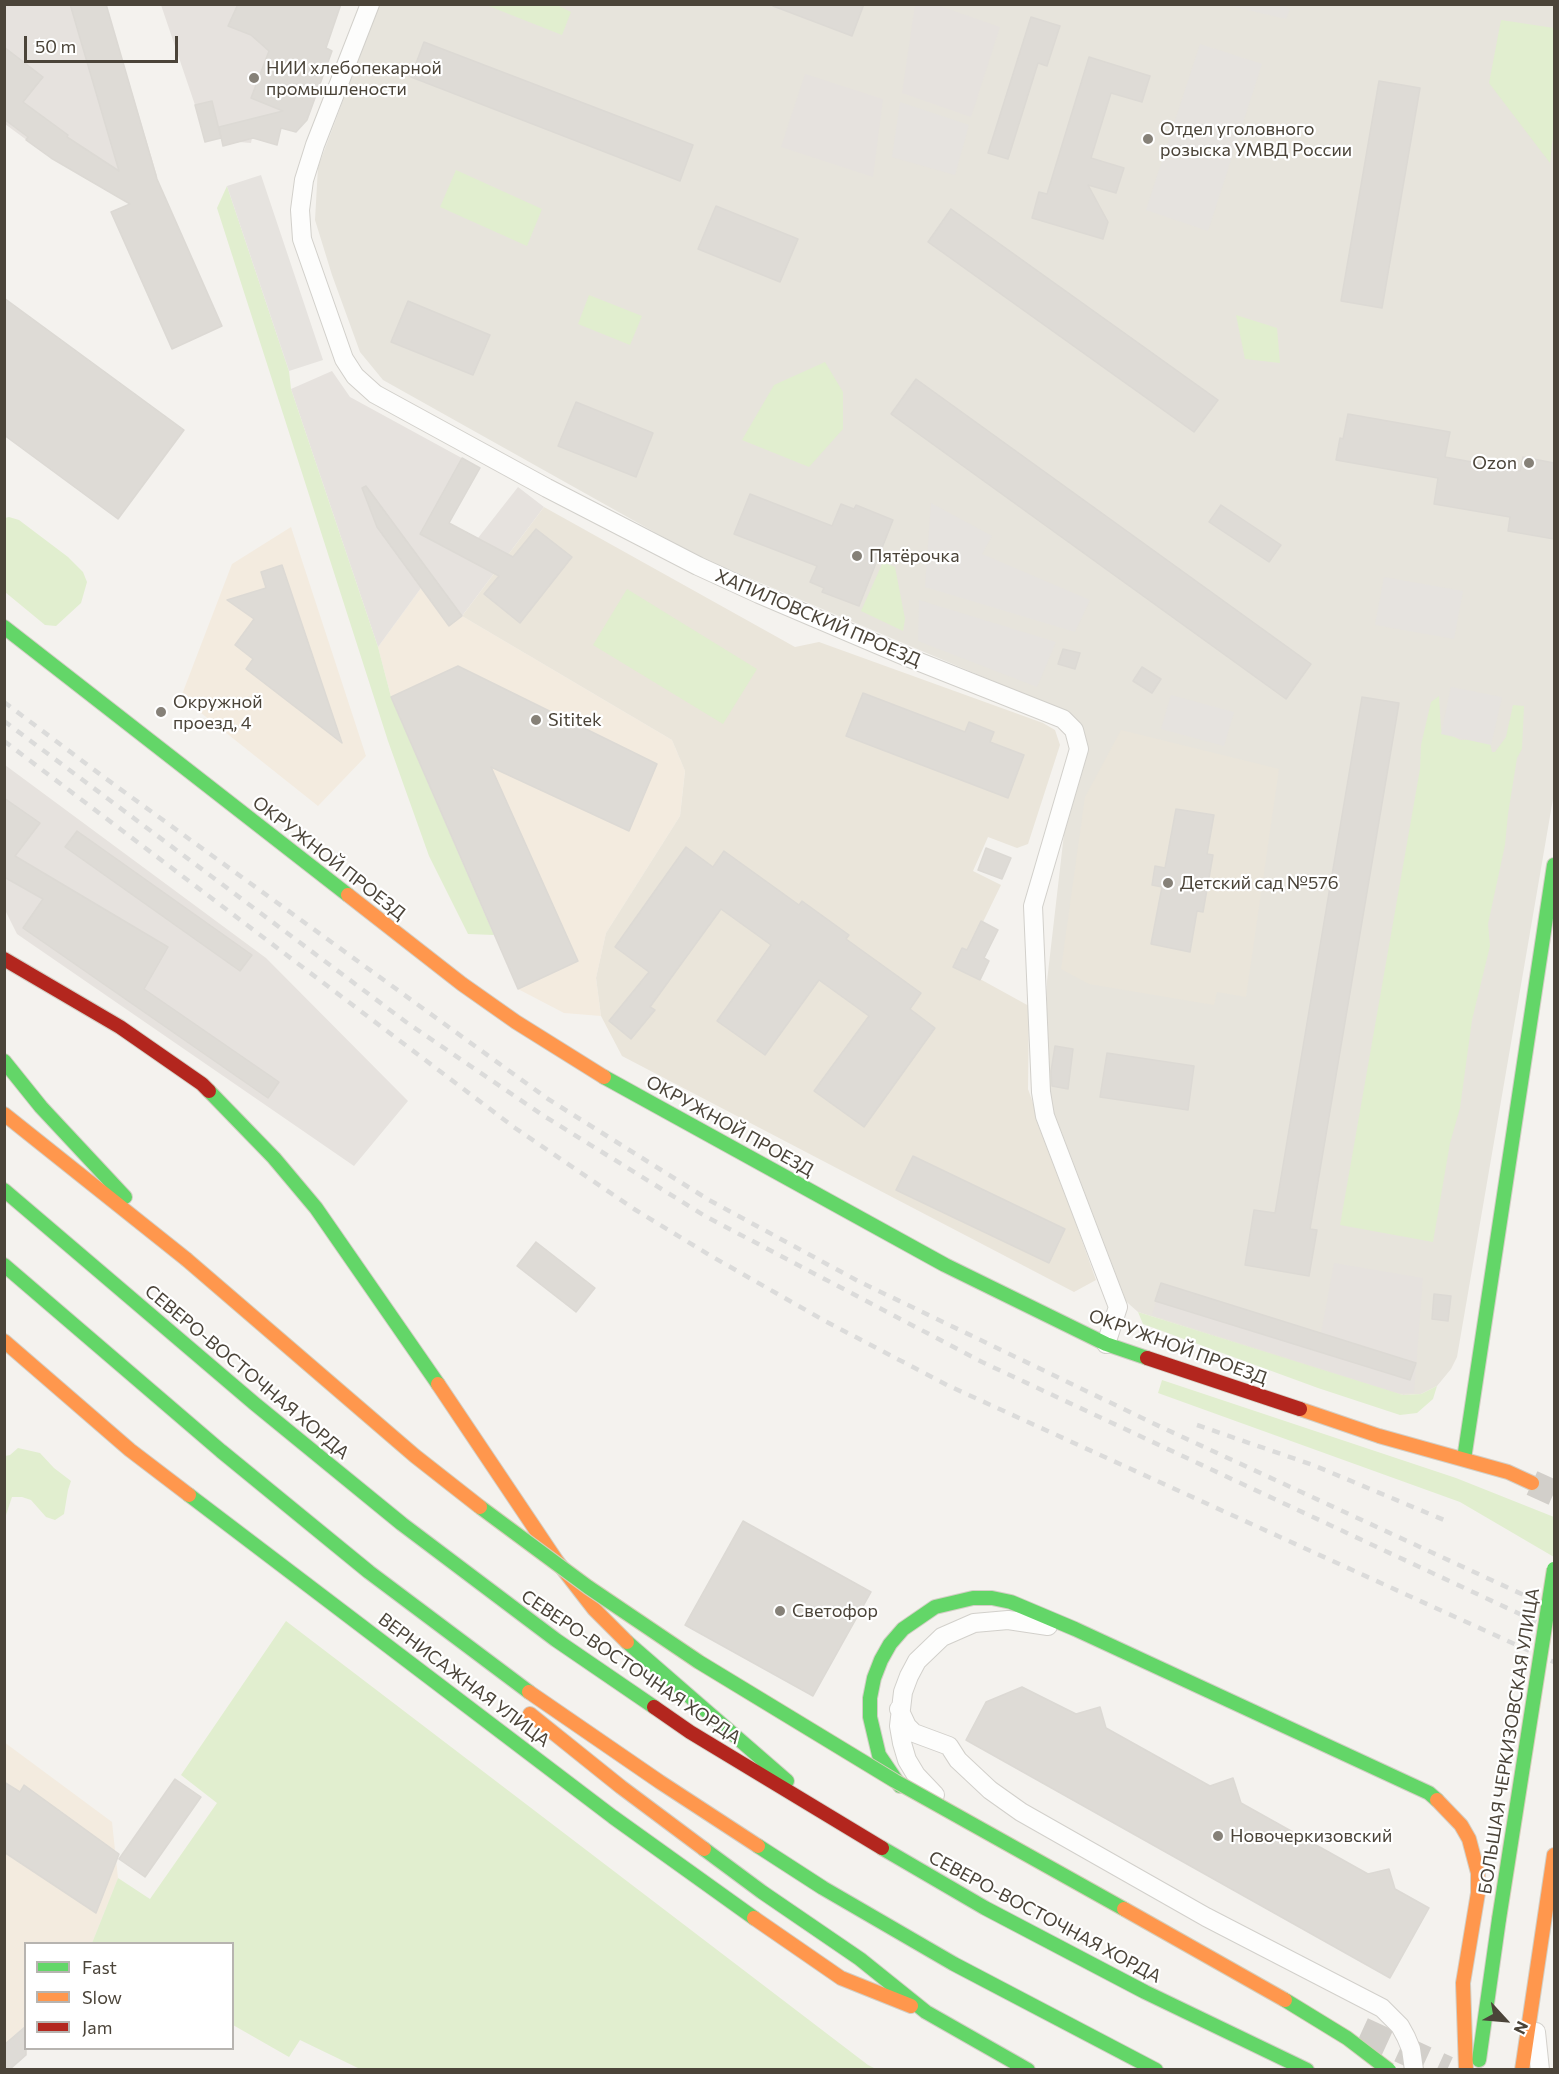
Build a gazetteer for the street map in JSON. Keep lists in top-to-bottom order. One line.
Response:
{"streets":{"main road":["ОКРУЖНОЙ ПРОЕЗД","СЕВЕРО-ВОСТОЧНАЯ ХОРДА","ВЕРНИСАЖНАЯ УЛИЦА","БОЛЬШАЯ ЧЕРКИЗОВСКАЯ УЛИЦА"],"street":["ХАПИЛОВСКИЙ ПРОЕЗД"]},"crossings":[["ХАПИЛОВСКИЙ ПРОЕЗД","ОКРУЖНОЙ ПРОЕЗД"]],"places":["НИИ хлебопекарной промышлености","Отдел уголовного розыска УМВД России","Ozon","Пятёрочка","Окружной проезд, 4","Sititek","Детский сад №576","Светофор","Новочеркизовский"],"legend":["Fast","Slow","Jam"],"scale_bar":"50 m","north":"bottom right"}
